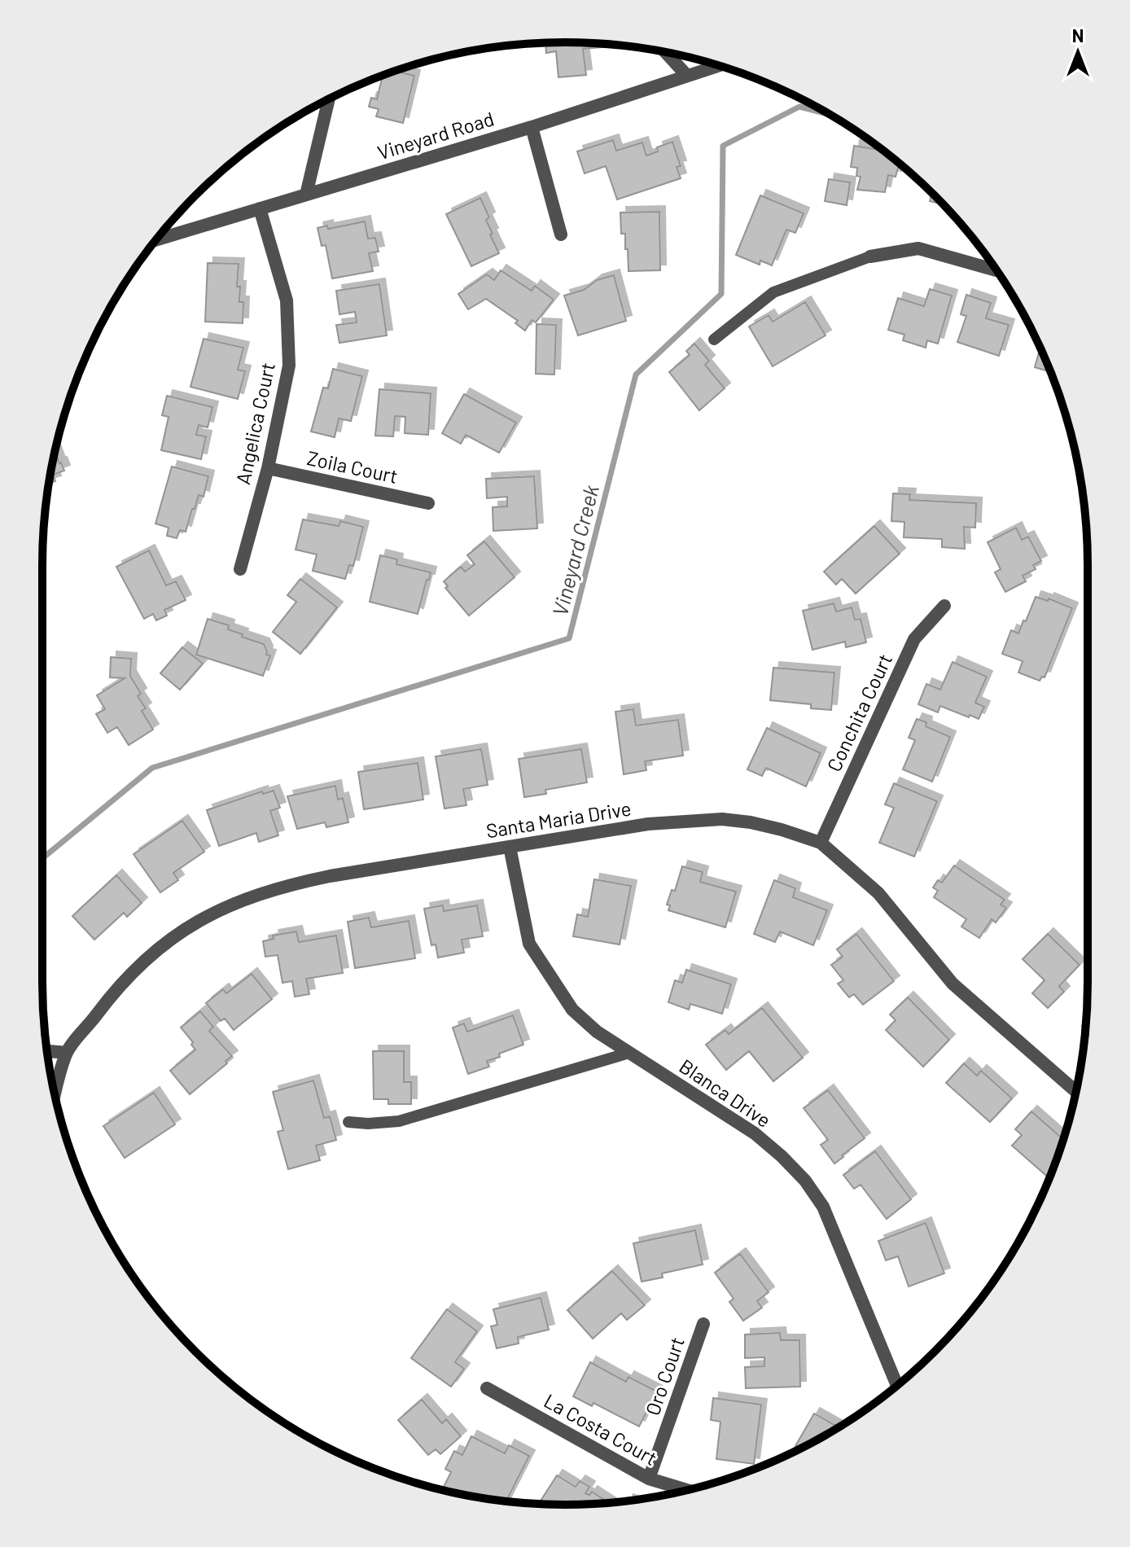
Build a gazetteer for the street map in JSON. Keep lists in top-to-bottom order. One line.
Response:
{"streets":{"street":["Vineyard Road","Angelica Court","Zoila Court","Conchita Court","Santa Maria Drive","Blanca Drive","Oro Court","La Costa Court"]},"crossings":[["Vineyard Road","Angelica Court"],["Angelica Court","Zoila Court"],["Conchita Court","Santa Maria Drive"],["Santa Maria Drive","Blanca Drive"],["Oro Court","La Costa Court"]],"water":["Vineyard Creek"],"north":"top"}
